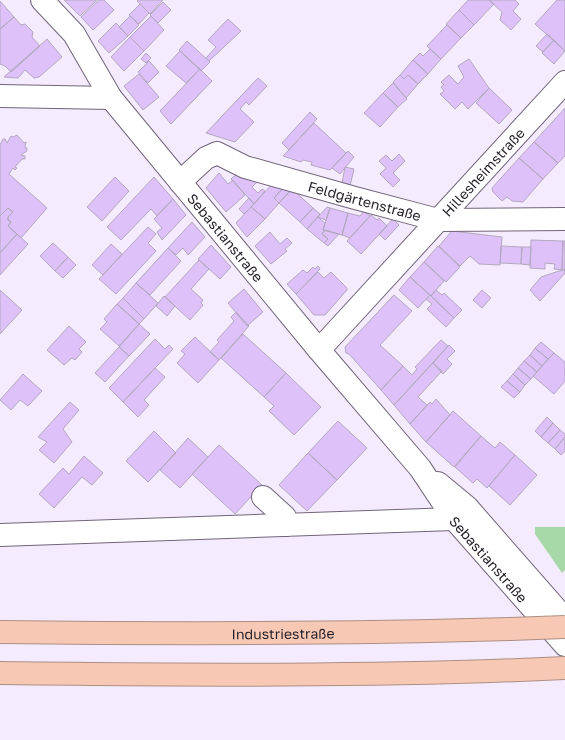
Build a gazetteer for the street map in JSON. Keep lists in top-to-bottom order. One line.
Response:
{"streets":{"highway":["Industriestraße"],"street":["Hillesheimstraße","Feldgärtenstraße","Sebastianstraße"]},"crossings":[["Hillesheimstraße","Feldgärtenstraße"],["Hillesheimstraße","Sebastianstraße"],["Feldgärtenstraße","Sebastianstraße"]]}
